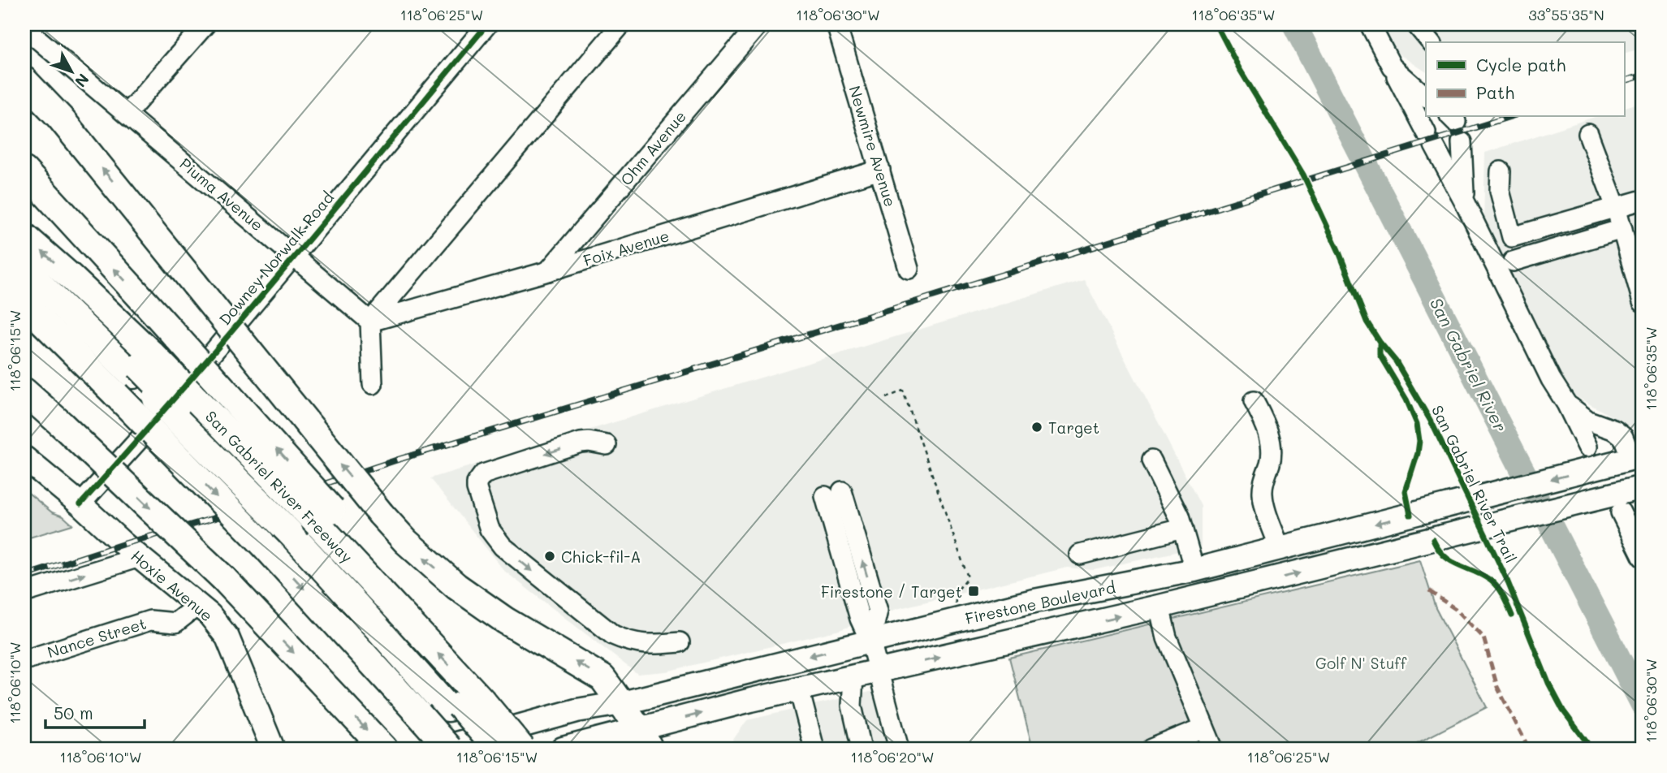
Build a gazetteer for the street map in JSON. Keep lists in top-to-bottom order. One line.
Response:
{"streets":{"highway":["San Gabriel River Freeway"],"main road":["Hoxie Avenue","Firestone Boulevard"],"street":["Newmire Avenue","Ohm Avenue","Piuma Avenue","Foix Avenue","Downey Norwalk Road","Nance Street"],"cycle path":["San Gabriel River Trail"]},"crossings":[["Newmire Avenue","Foix Avenue"],["Ohm Avenue","Foix Avenue"],["Piuma Avenue","Foix Avenue"],["Piuma Avenue","Downey Norwalk Road"],["Downey Norwalk Road","Hoxie Avenue"],["Hoxie Avenue","Nance Street"]],"water":["San Gabriel River"],"parks":["Golf N' Stuff"],"places":{"other":["Target","Chick-fil-A"],"transit":["Firestone / Target"]},"legend":["Cycle path","Path"],"scale_bar":"50 m","north":"bottom right","coordinates":["118°06'25\"W","118°06'30\"W","118°06'35\"W","33°55'35\"N","118°06'15\"W","118°06'10\"W","118°06'20\"W"]}
